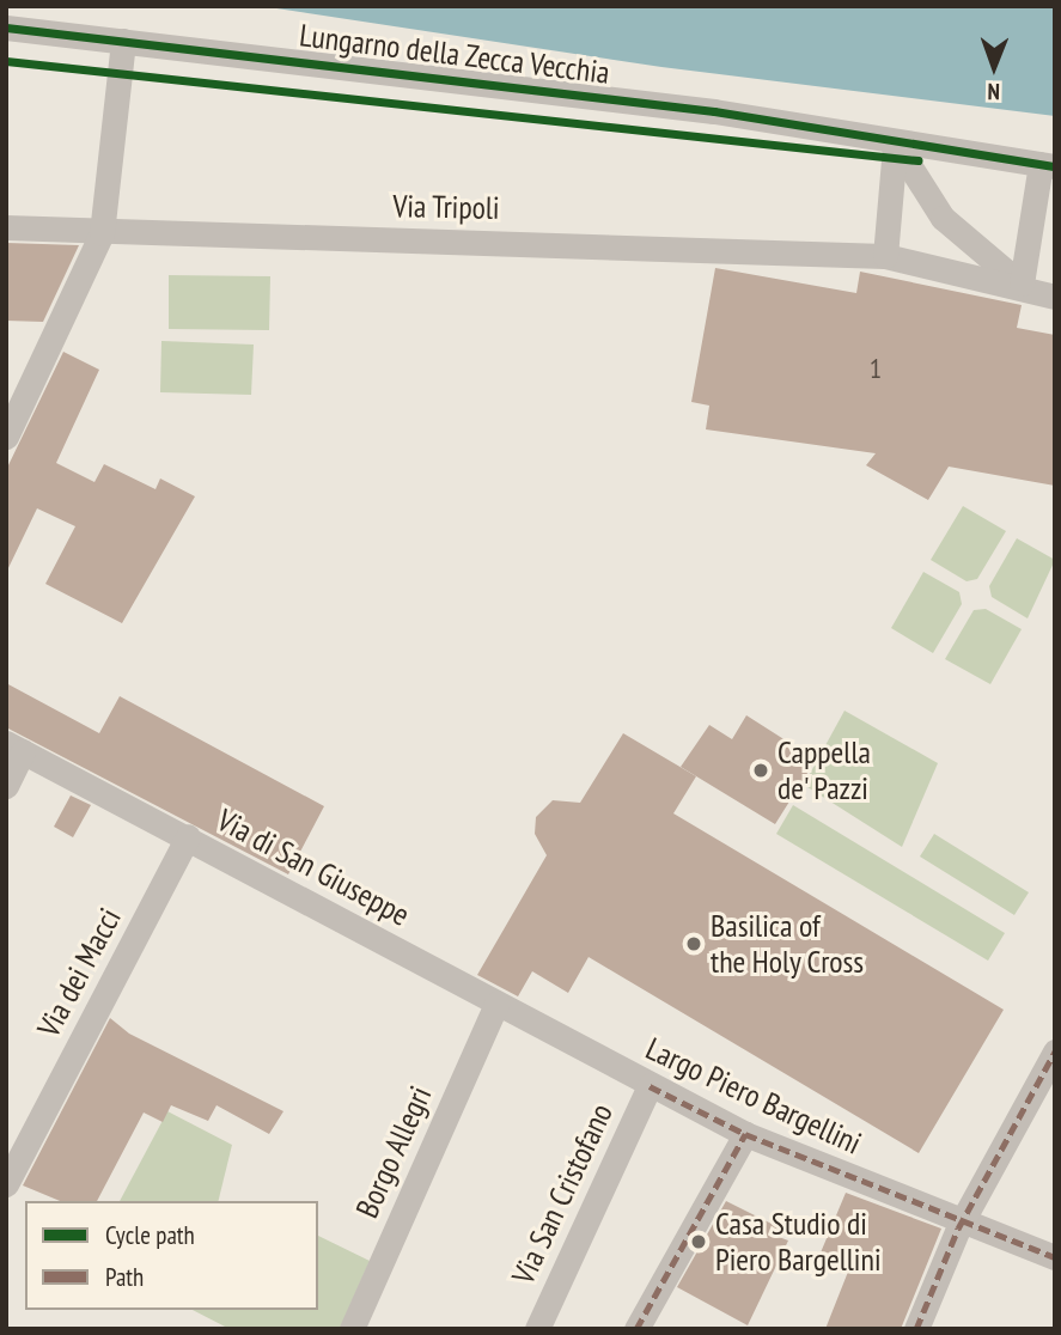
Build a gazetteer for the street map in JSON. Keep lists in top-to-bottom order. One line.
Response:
{"streets":{"street":["Lungarno della Zecca Vecchia","Via Tripoli","Via di San Giuseppe","Via dei Macci","Largo Piero Bargellini","Borgo Allegri","Via San Cristofano"]},"crossings":[["Via di San Giuseppe","Via dei Macci"],["Via di San Giuseppe","Largo Piero Bargellini"],["Via di San Giuseppe","Borgo Allegri"],["Largo Piero Bargellini","Via San Cristofano"]],"places":["Cappella de' Pazzi","Basilica of the Holy Cross","Casa Studio di Piero Bargellini"],"house_numbers":["1"],"legend":["Cycle path","Path"],"north":"bottom"}
